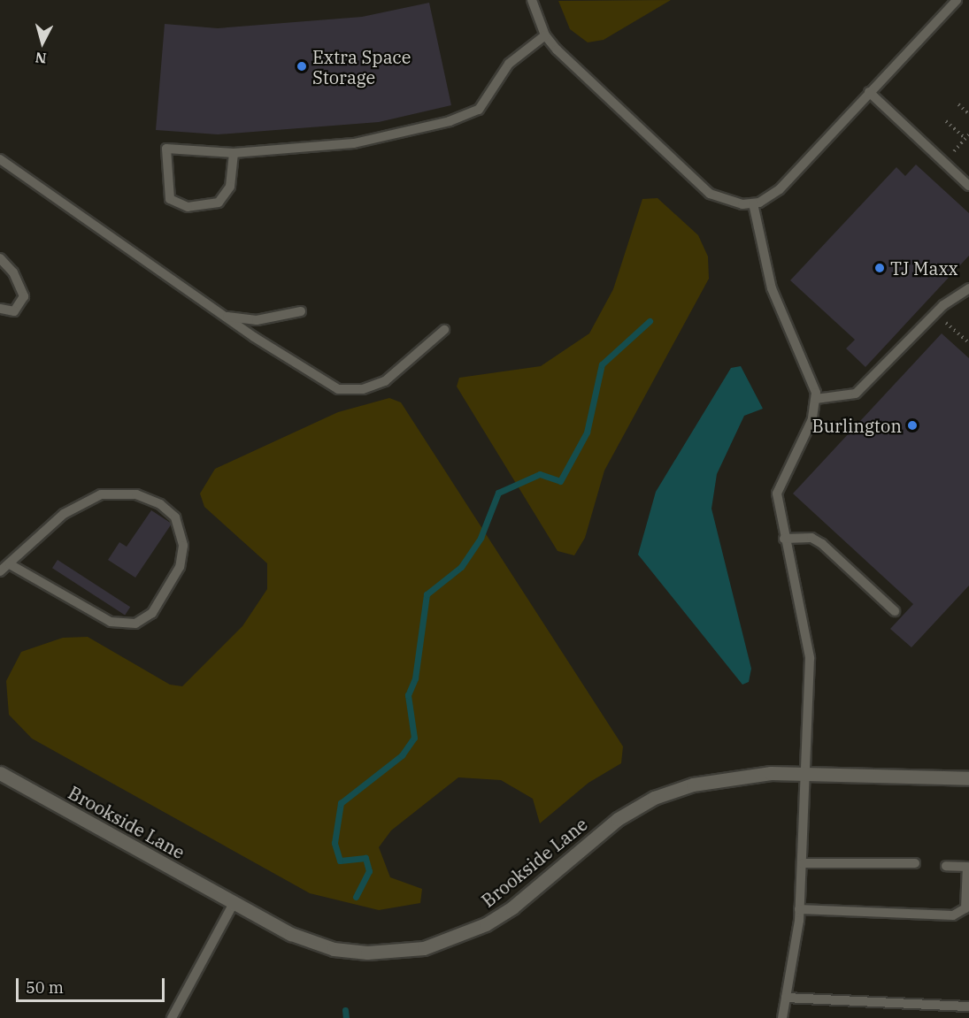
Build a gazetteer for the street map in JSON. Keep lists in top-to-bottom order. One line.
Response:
{"streets":{"street":["Brookside Lane"]},"places":["Extra Space Storage","TJ Maxx","Burlington"],"scale_bar":"50 m","north":"bottom"}
